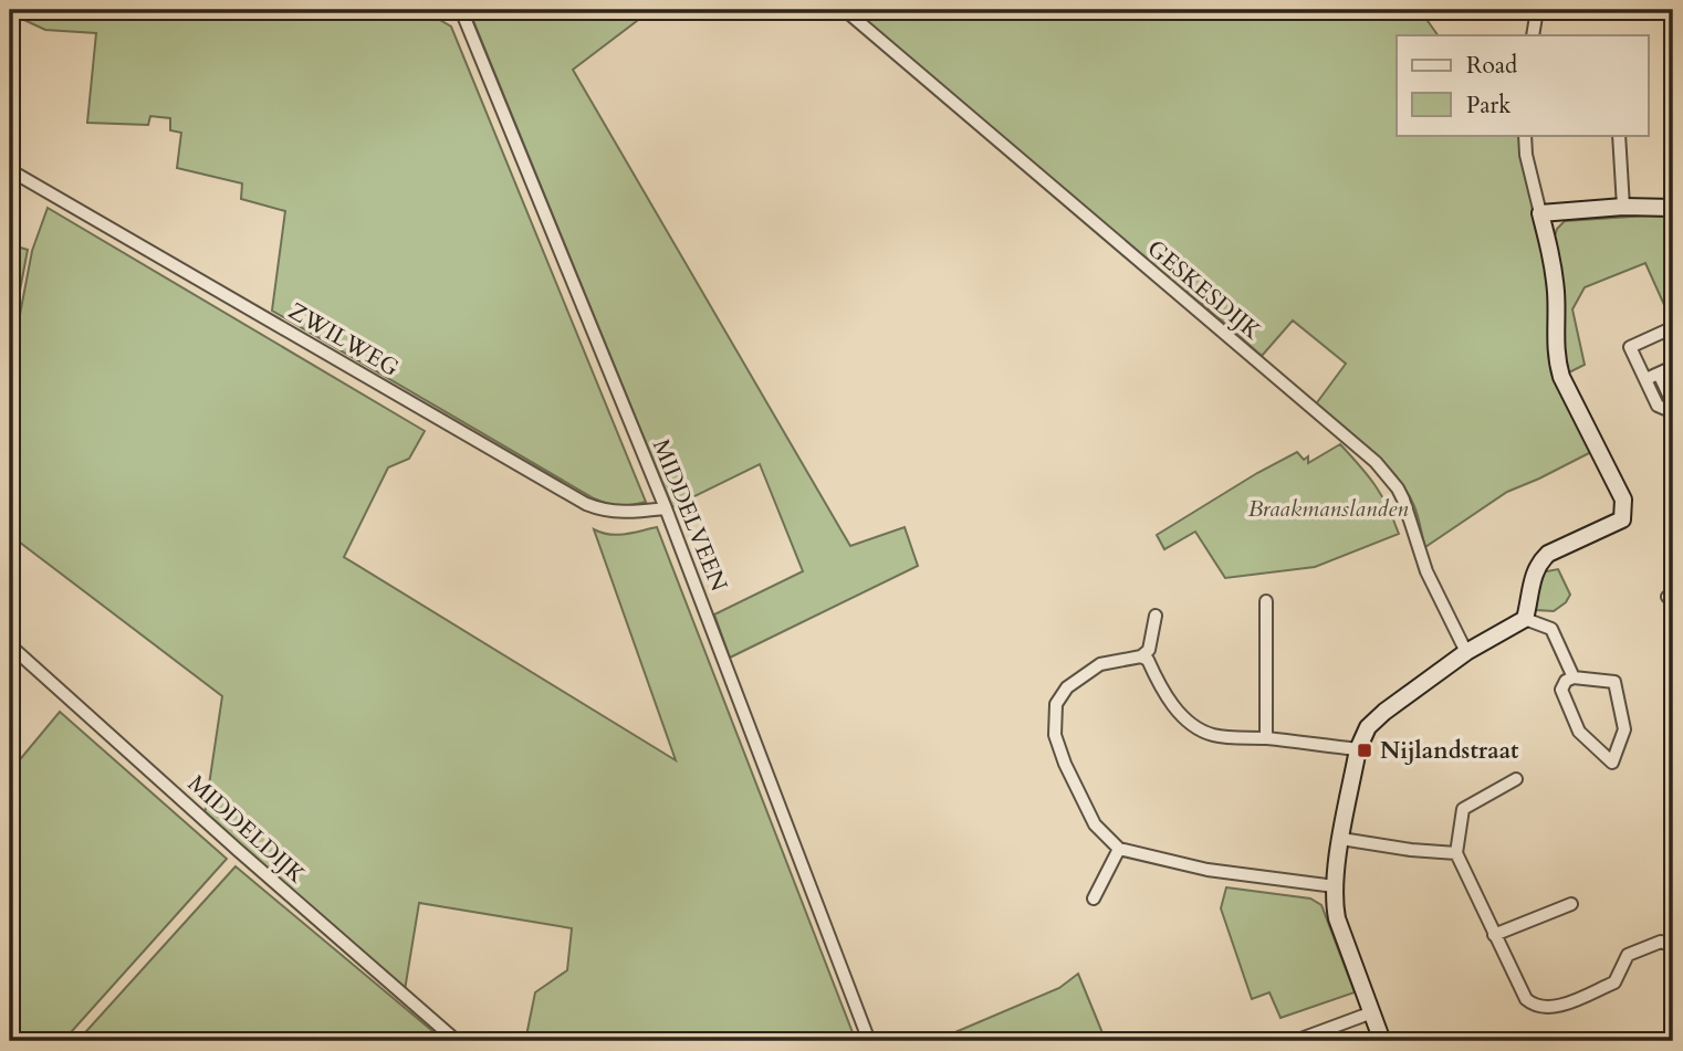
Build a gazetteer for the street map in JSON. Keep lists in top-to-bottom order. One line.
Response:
{"streets":{"street":["GESKESDIJK","ZWILWEG","MIDDELVEEN","MIDDELDIJK"]},"crossings":[["ZWILWEG","MIDDELVEEN"]],"parks":["Braakmanslanden"],"places":{"transit":["Nijlandstraat"]},"legend":["Road","Park"]}
